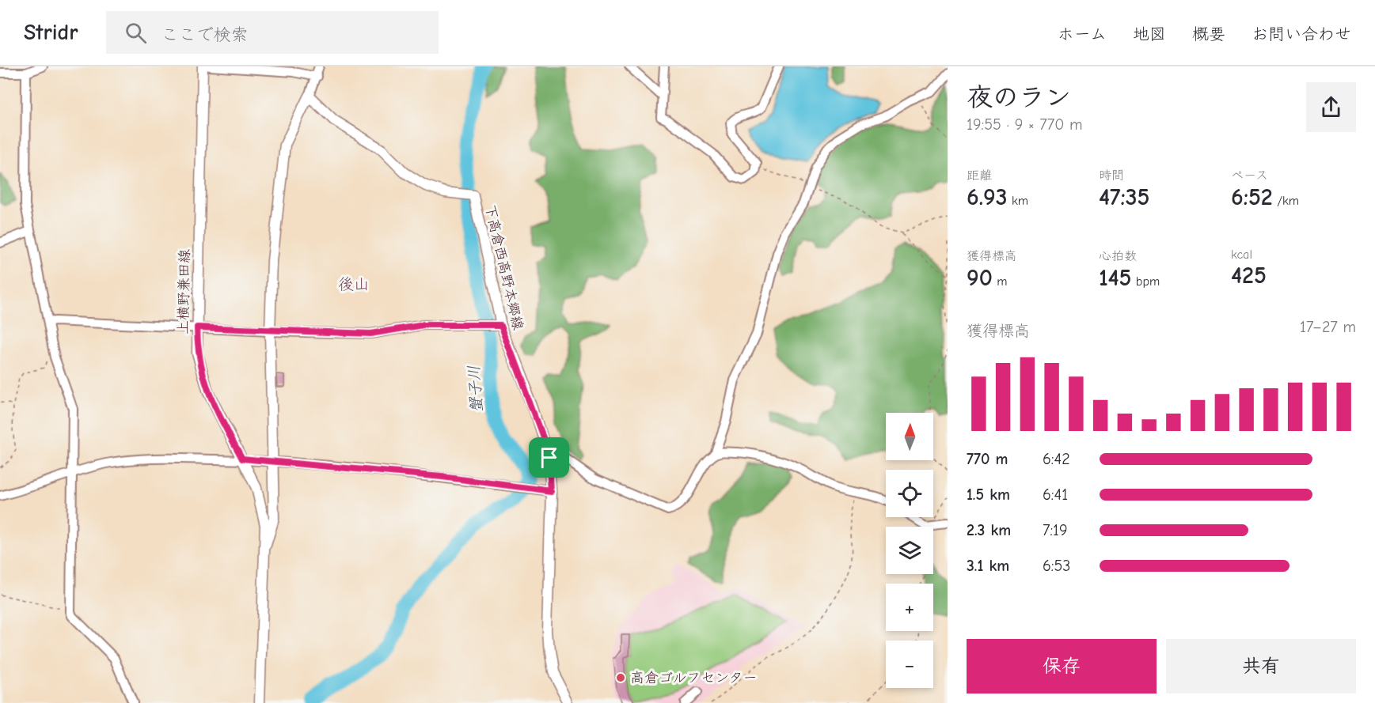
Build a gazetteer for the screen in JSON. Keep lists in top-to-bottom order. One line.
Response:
{"streets":{"main road":["下高倉西高野本郷線","上横野兼田線"]},"districts":["後山"],"water":["蟹子川"],"places":["高倉ゴルフセンター"],"north":"top","page":{"header":"Stridr","search":"ここで検索","nav":["ホーム","地図","概要","お問い合わせ"],"heading":["夜のラン","19:55 · 9 × 770 m"],"stats":[["距離","6.93 km"],["時間","47:35"],["ペース","6:52 /km"],["獲得標高","90 m"],["心拍数","145 bpm"],["kcal","425"]],"chart":["獲得標高","17–27 m"],"map_buttons":["+","−"],"list":[{"name":"770 m","note":"6:42"},{"name":"1.5 km","note":"6:41"},{"name":"2.3 km","note":"7:19"},{"name":"3.1 km","note":"6:53"}],"buttons":["保存","共有"]}}
